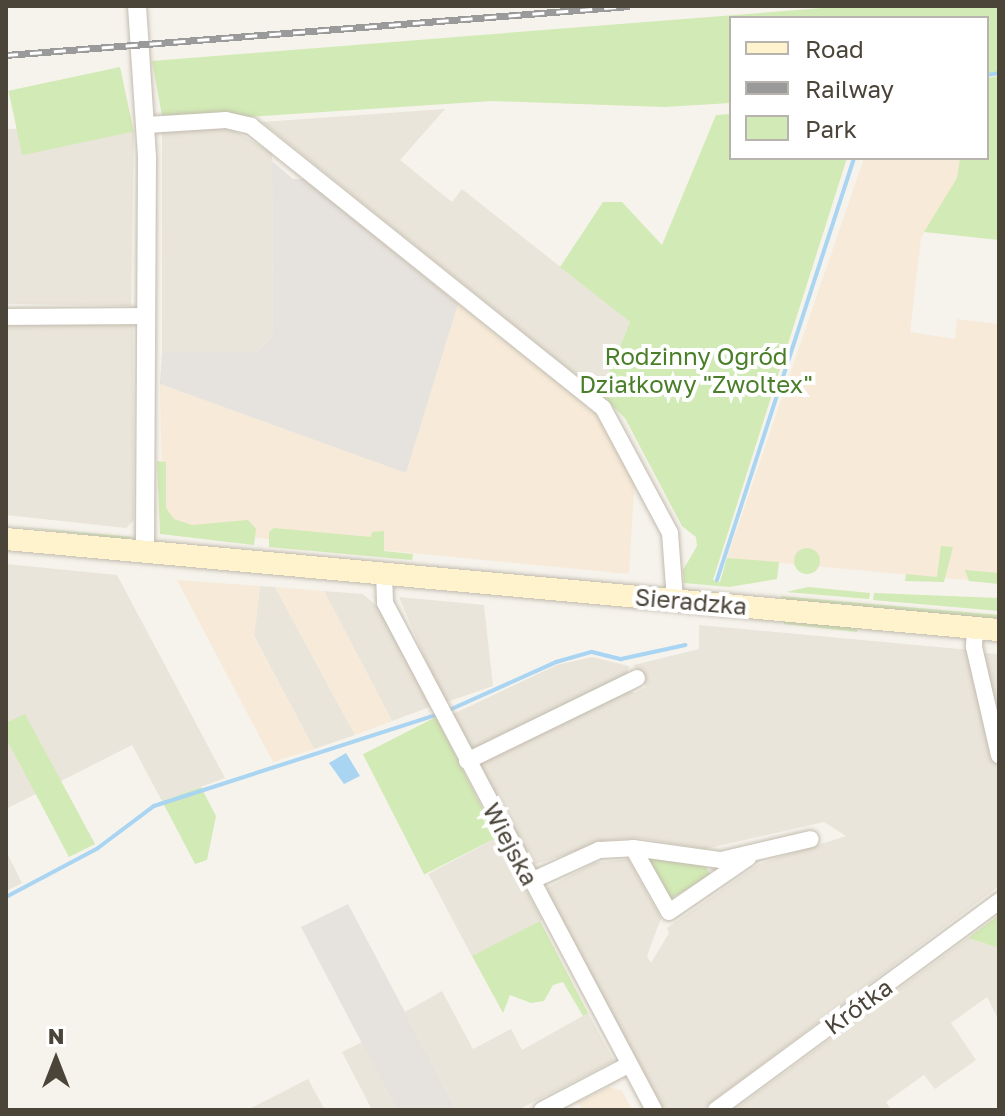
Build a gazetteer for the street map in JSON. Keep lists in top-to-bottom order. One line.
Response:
{"streets":{"main road":["Sieradzka"],"street":["Wiejska","Krótka"]},"crossings":[["Sieradzka","Wiejska"]],"parks":["Rodzinny Ogród Działkowy \"Zwoltex\""],"legend":["Road","Railway","Park"],"north":"top"}
